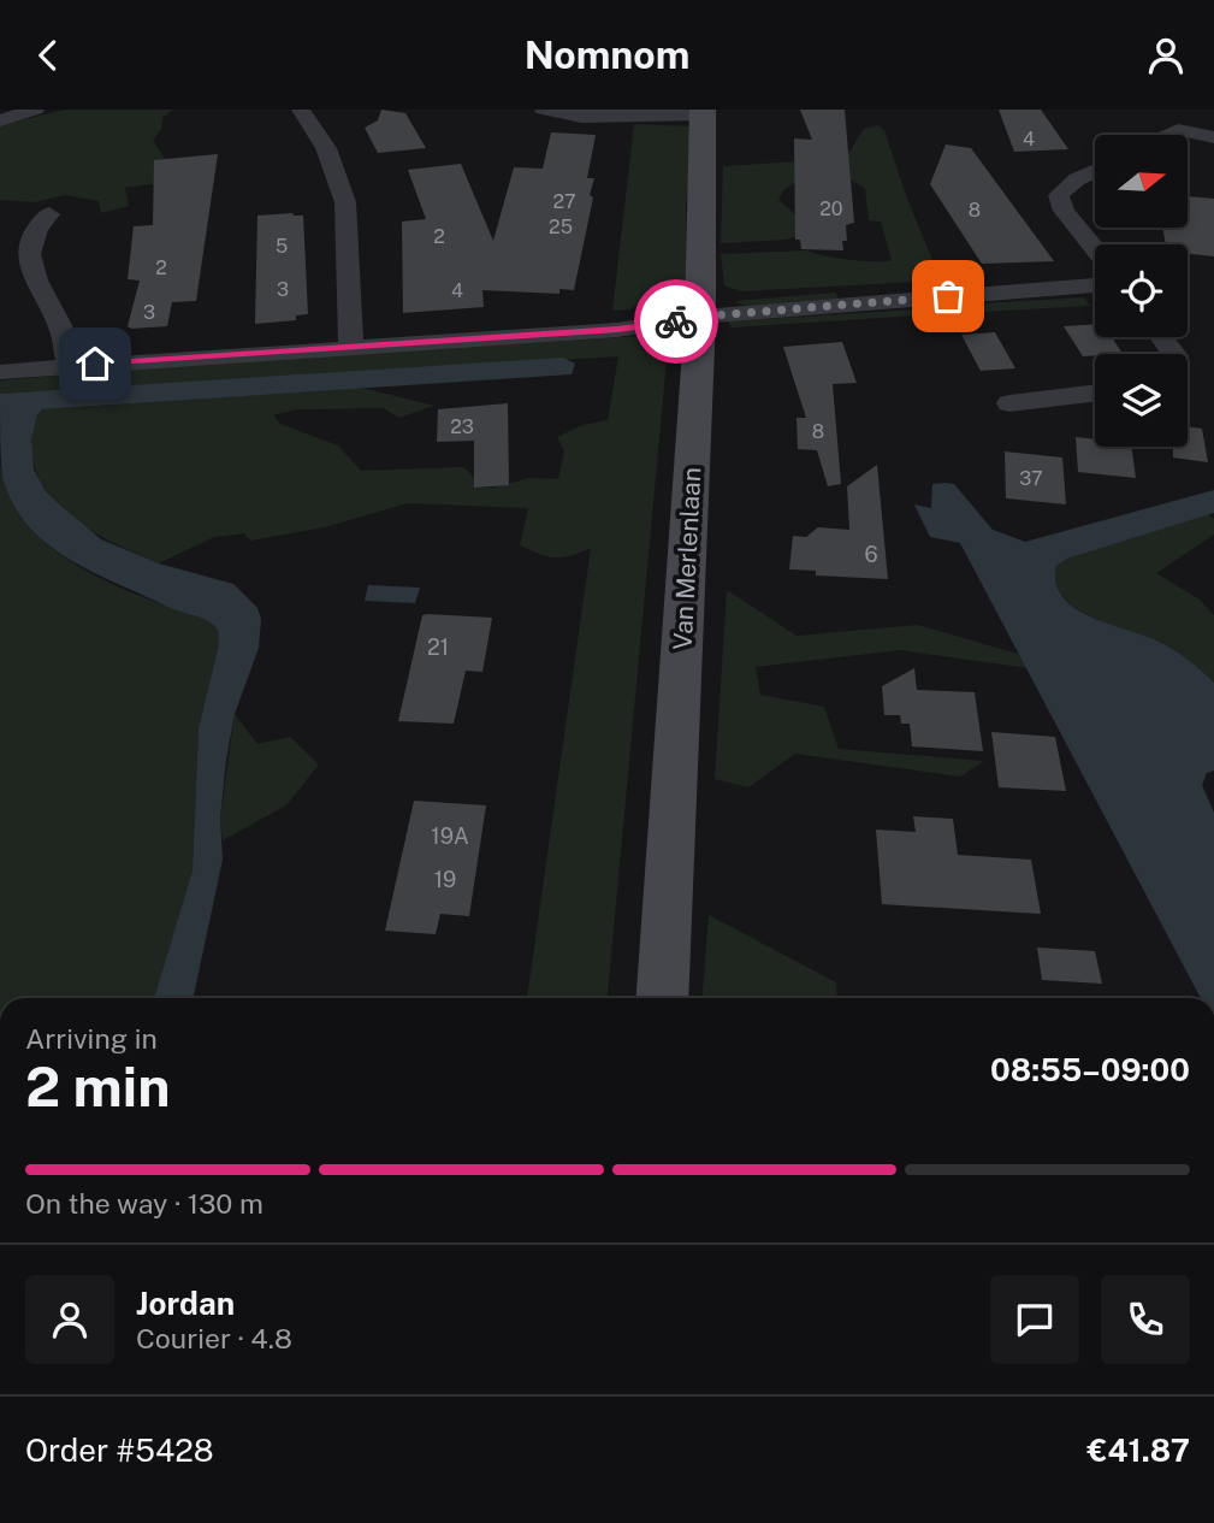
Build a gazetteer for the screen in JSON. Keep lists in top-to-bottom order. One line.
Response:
{"streets":{"main road":["Van Merlenlaan"]},"house_numbers":["4","27","20","8","25","2","5","2","3","4","3","23","8","37","6","21","19A","19"],"north":"right","page":{"header":"Nomnom","heading":["2 min","Arriving in","08:55–09:00"],"panel":["Jordan","Courier · 4.8","Order #5428","€41.87"],"bar":"On the way · 130 m"}}
